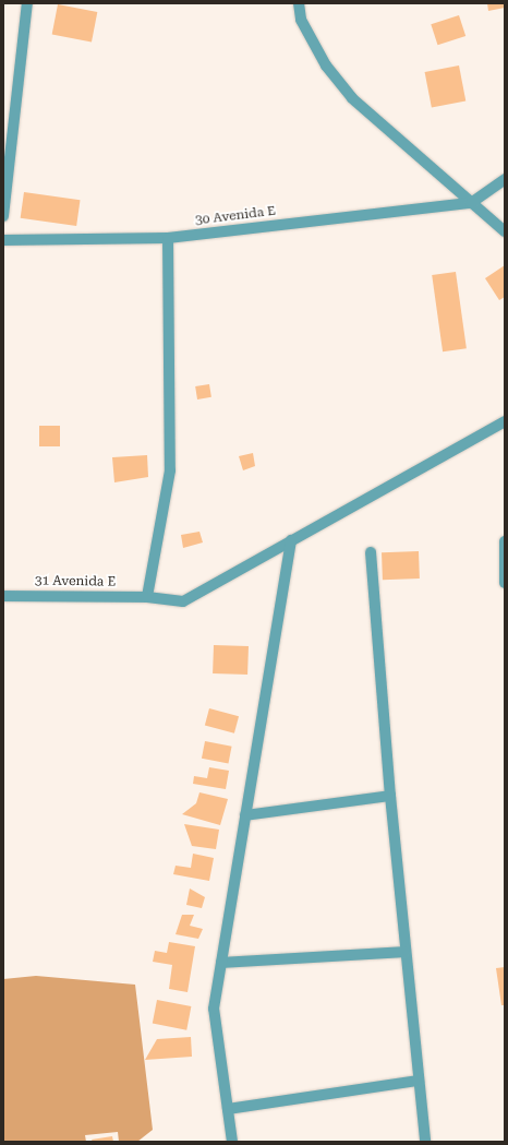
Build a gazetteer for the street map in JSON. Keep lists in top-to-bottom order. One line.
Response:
{"streets":{"street":["30 Avenida E","31 Avenida E"]}}
